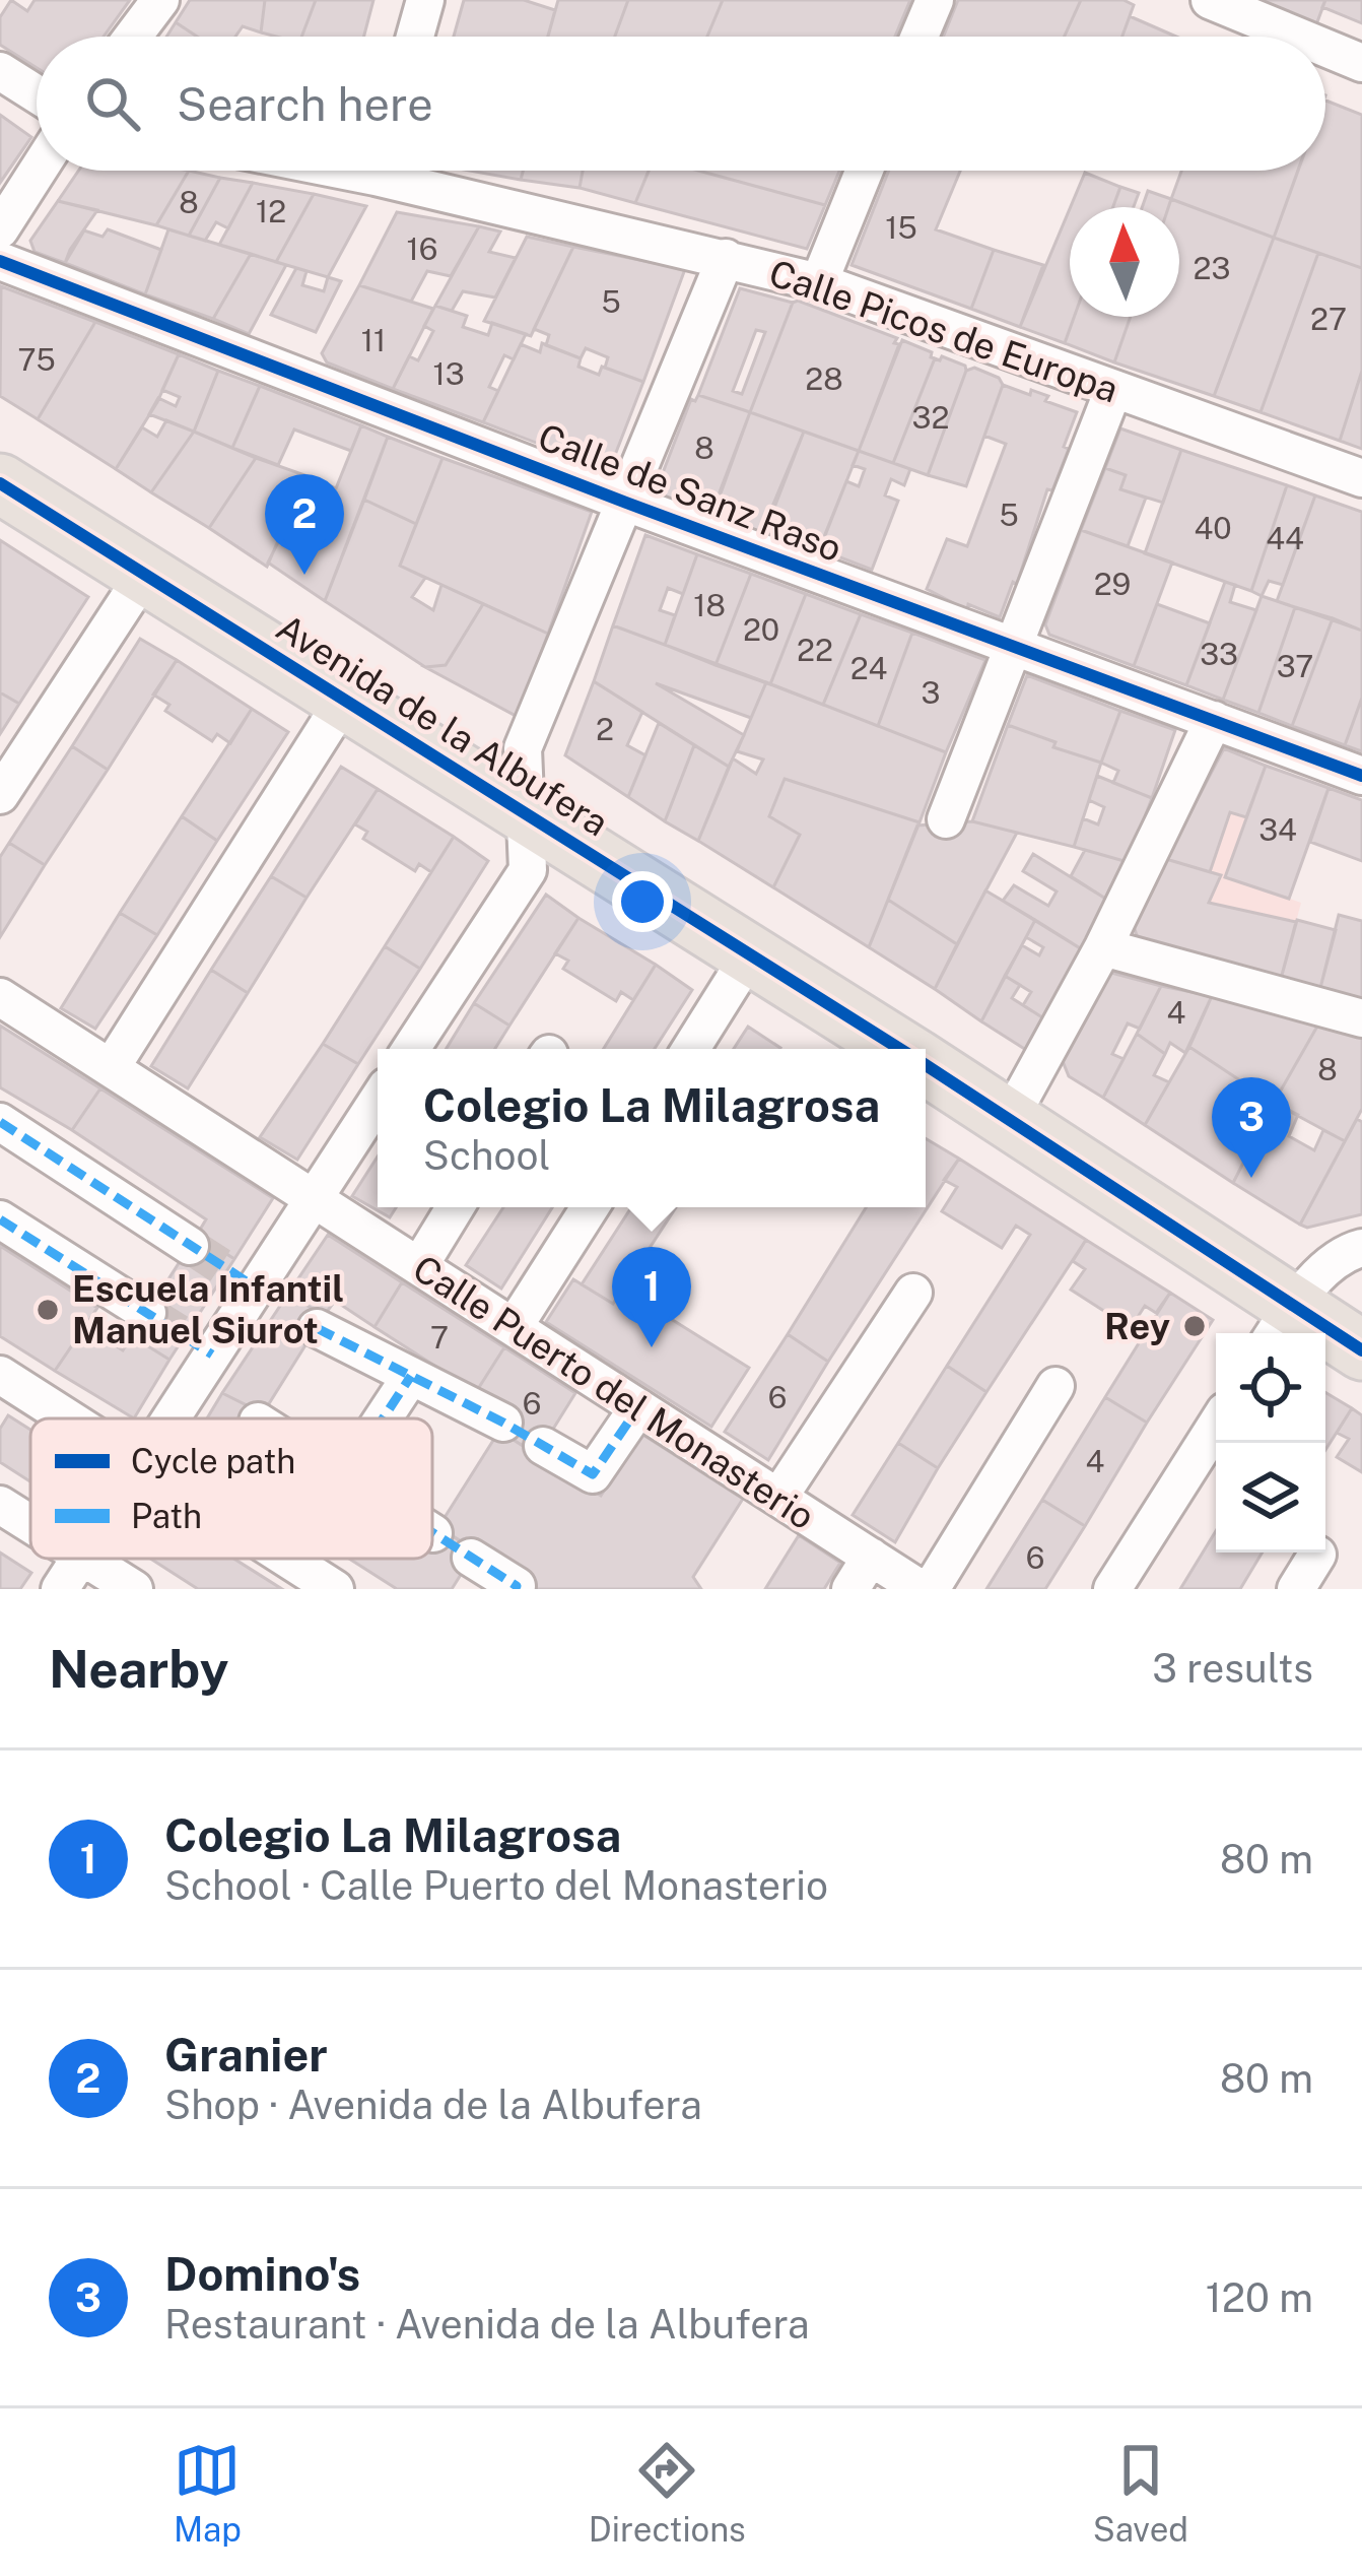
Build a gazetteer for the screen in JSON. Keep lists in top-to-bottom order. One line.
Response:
{"streets":{"main road":["Avenida de la Albufera"],"street":["Calle Picos de Europa","Calle de Sanz Raso","Calle Puerto del Monasterio"]},"places":["Escuela Infantil Manuel Siurot","Rey"],"house_numbers":["8","12","15","16","23","5","27","11","75","13","28","32","8","5","40","44","29","18","20","22","33","37","24","3","2","34","4","8","7","6","6","4","6"],"legend":["Cycle path","Path"],"north":"top","page":{"search":"Search here","pins":["2","3","1"],"popup":["Colegio La Milagrosa","School"],"heading":["Nearby","3 results"],"list":[{"mark":"1","name":"Colegio La Milagrosa","note":"School · Calle Puerto del Monasterio","value":"80 m"},{"mark":"2","name":"Granier","note":"Shop · Avenida de la Albufera","value":"80 m"},{"mark":"3","name":"Domino's","note":"Restaurant · Avenida de la Albufera","value":"120 m"}],"nav":["Map","Directions","Saved"]}}
